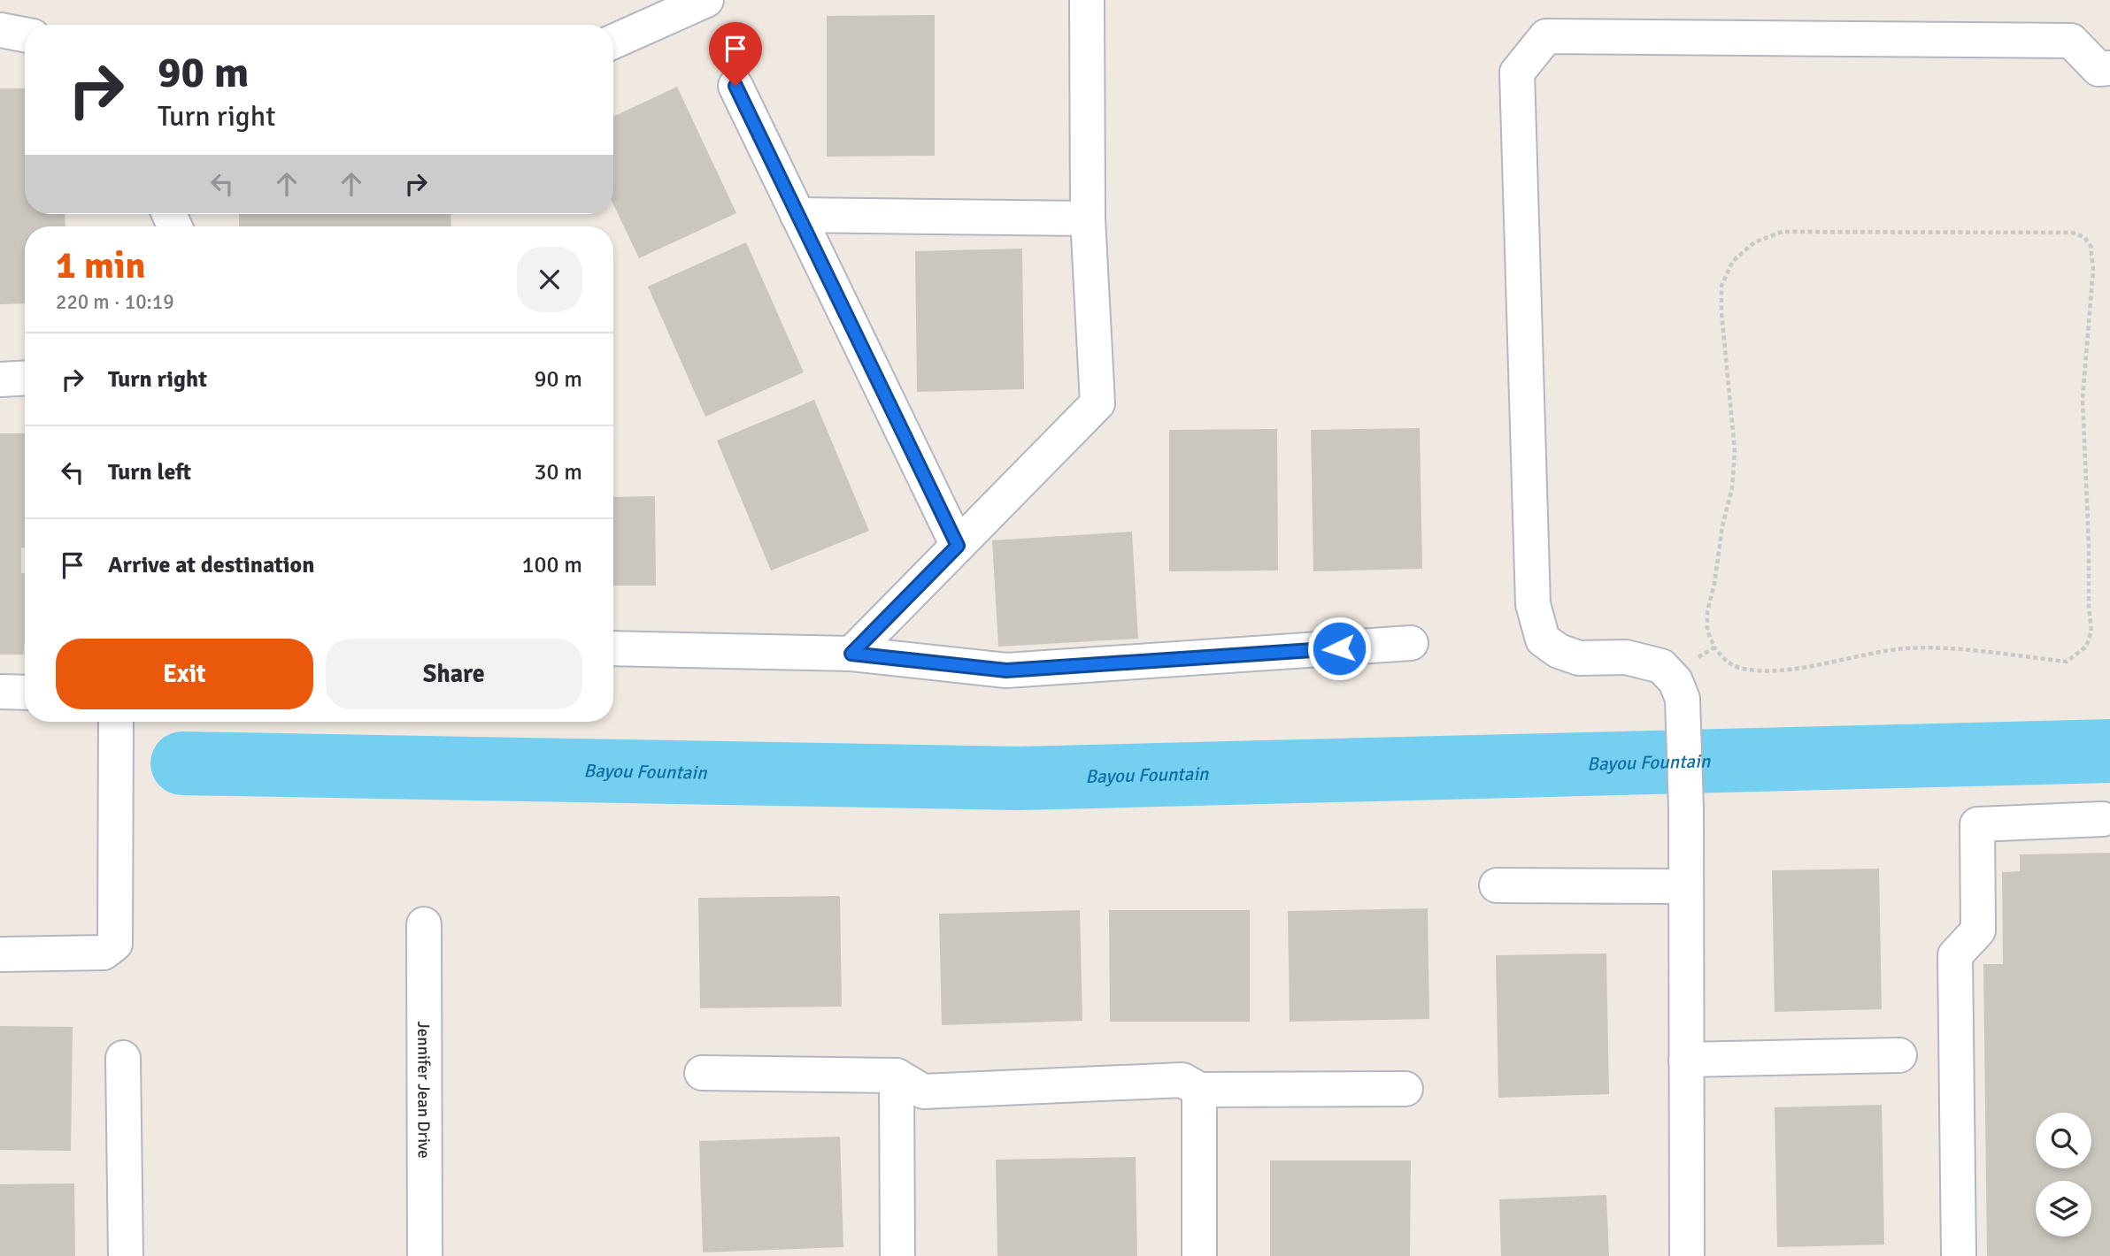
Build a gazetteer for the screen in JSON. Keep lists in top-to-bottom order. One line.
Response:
{"streets":{"street":["Jennifer Jean Drive"]},"water":["Bayou Fountain"],"page":{"turn":["90 m","Turn right"],"heading":["1 min","220 m · 10:19"],"list":[{"name":"Turn right","value":"90 m"},{"name":"Turn left","value":"30 m"},{"name":"Arrive at destination","value":"100 m"}],"buttons":["Exit","Share"]}}
